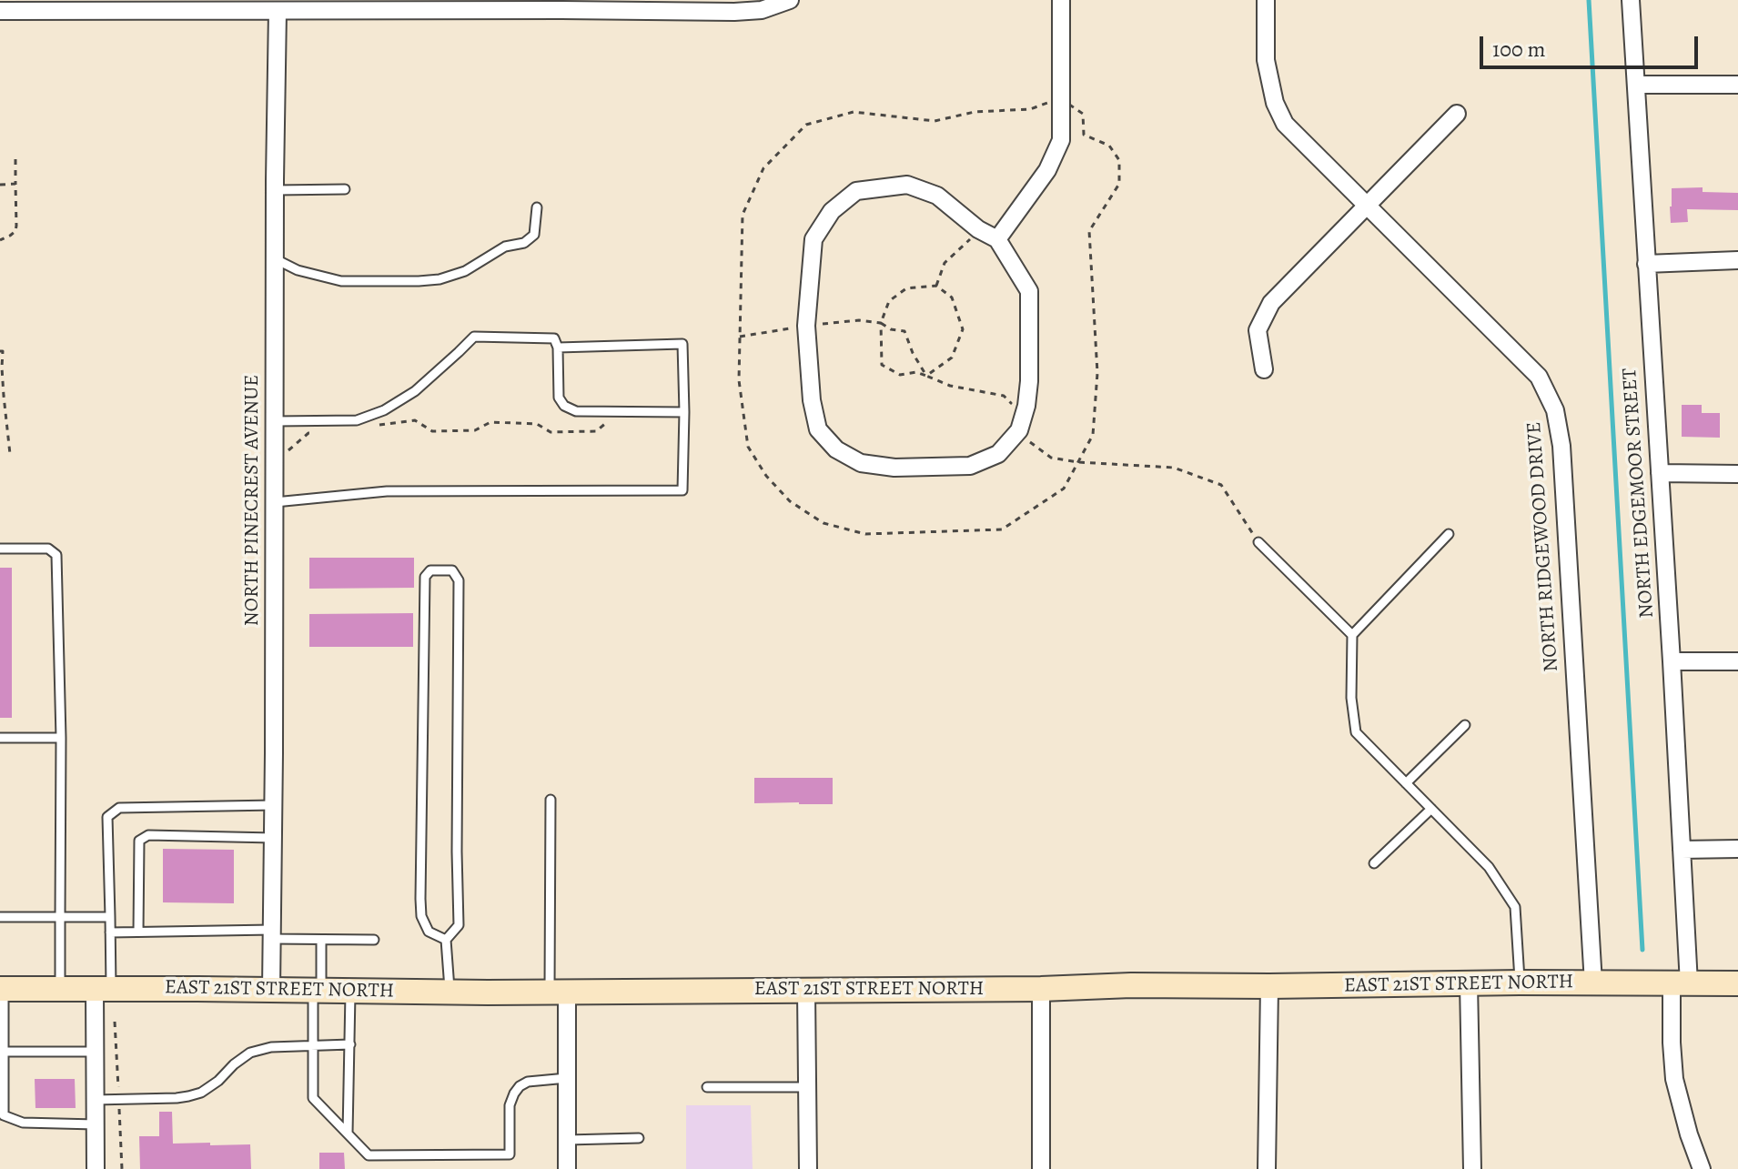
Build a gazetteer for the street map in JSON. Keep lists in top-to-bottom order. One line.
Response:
{"streets":{"main road":["EAST 21ST STREET NORTH"],"street":["NORTH EDGEMOOR STREET","NORTH PINECREST AVENUE","NORTH RIDGEWOOD DRIVE"]},"crossings":[["NORTH EDGEMOOR STREET","EAST 21ST STREET NORTH"],["NORTH PINECREST AVENUE","EAST 21ST STREET NORTH"],["NORTH RIDGEWOOD DRIVE","EAST 21ST STREET NORTH"]],"scale_bar":"100 m"}
